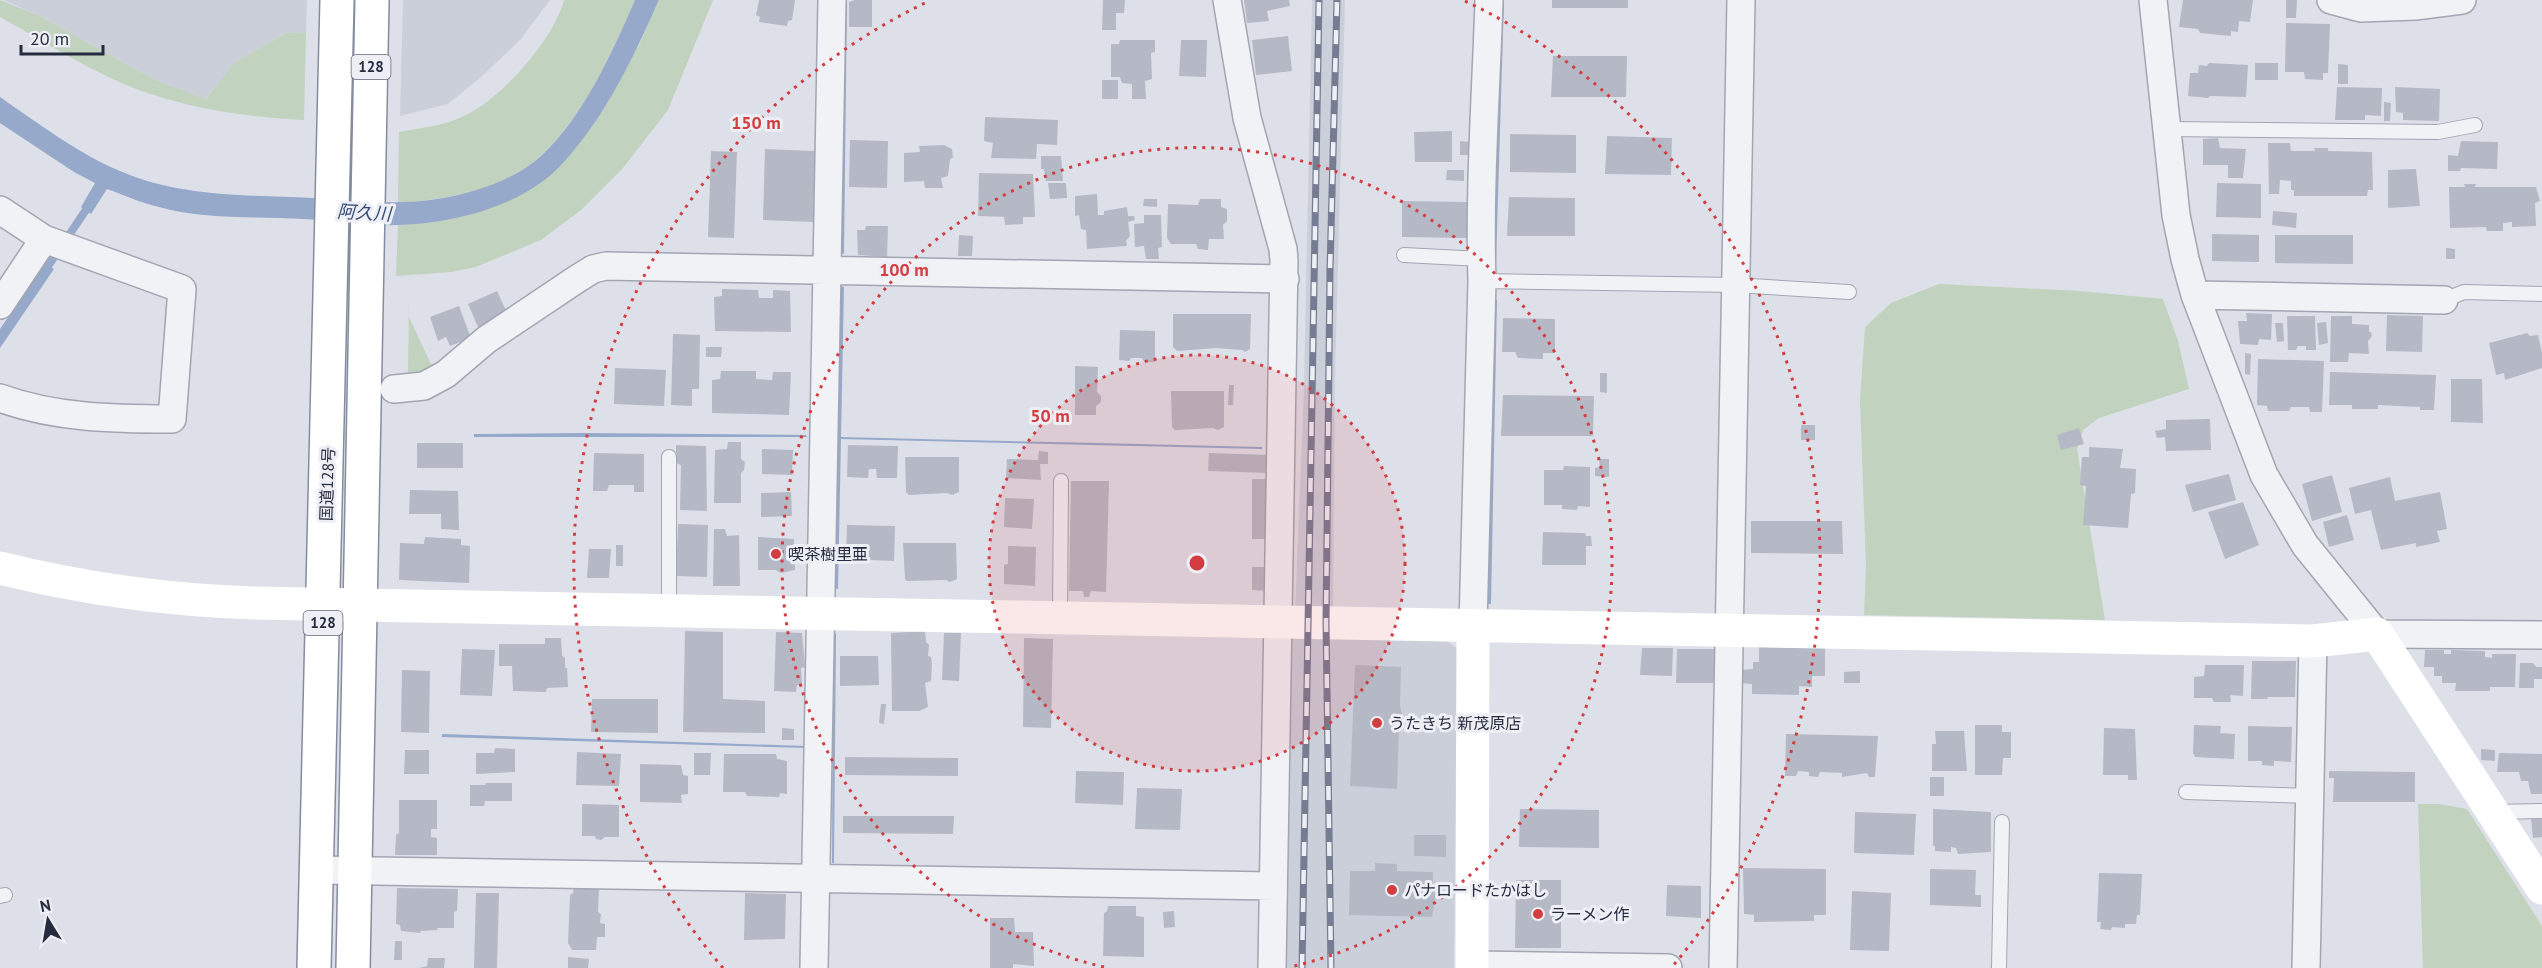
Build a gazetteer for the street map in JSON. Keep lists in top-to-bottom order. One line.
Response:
{"streets":{"main road":["128","国道128号"]},"water":["阿久川"],"places":["喫茶樹里亜","うたきち 新茂原店","パナロードたかはし","ラーメン作"],"scale_bar":"20 m","north":"top","rings":["150 m","100 m","50 m"]}
